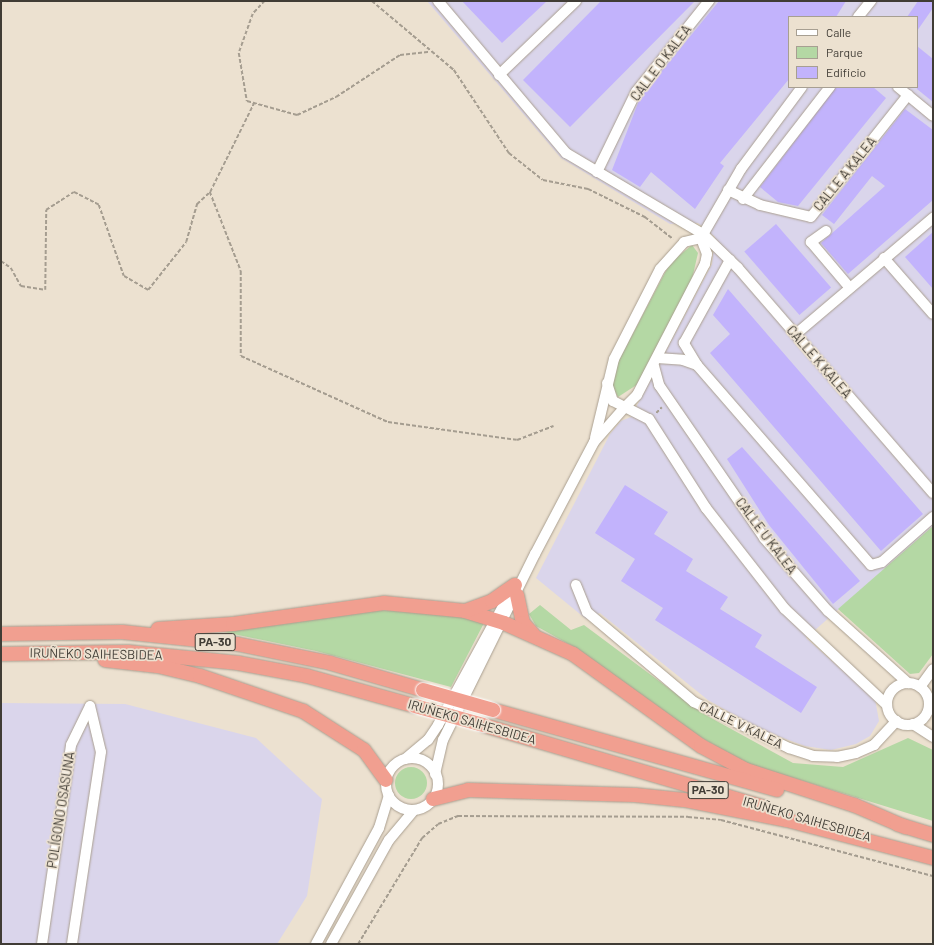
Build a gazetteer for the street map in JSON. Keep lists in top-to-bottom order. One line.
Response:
{"streets":{"highway":["PA-30","IRUÑEKO SAIHESBIDEA"],"street":["CALLE O KALEA","CALLE A KALEA","CALLE K KALEA","CALLE U KALEA","CALLE V KALEA","POLÍGONO OSASUNA"]},"crossings":[["CALLE U KALEA","CALLE V KALEA"]],"legend":["Calle","Parque","Edificio"]}
